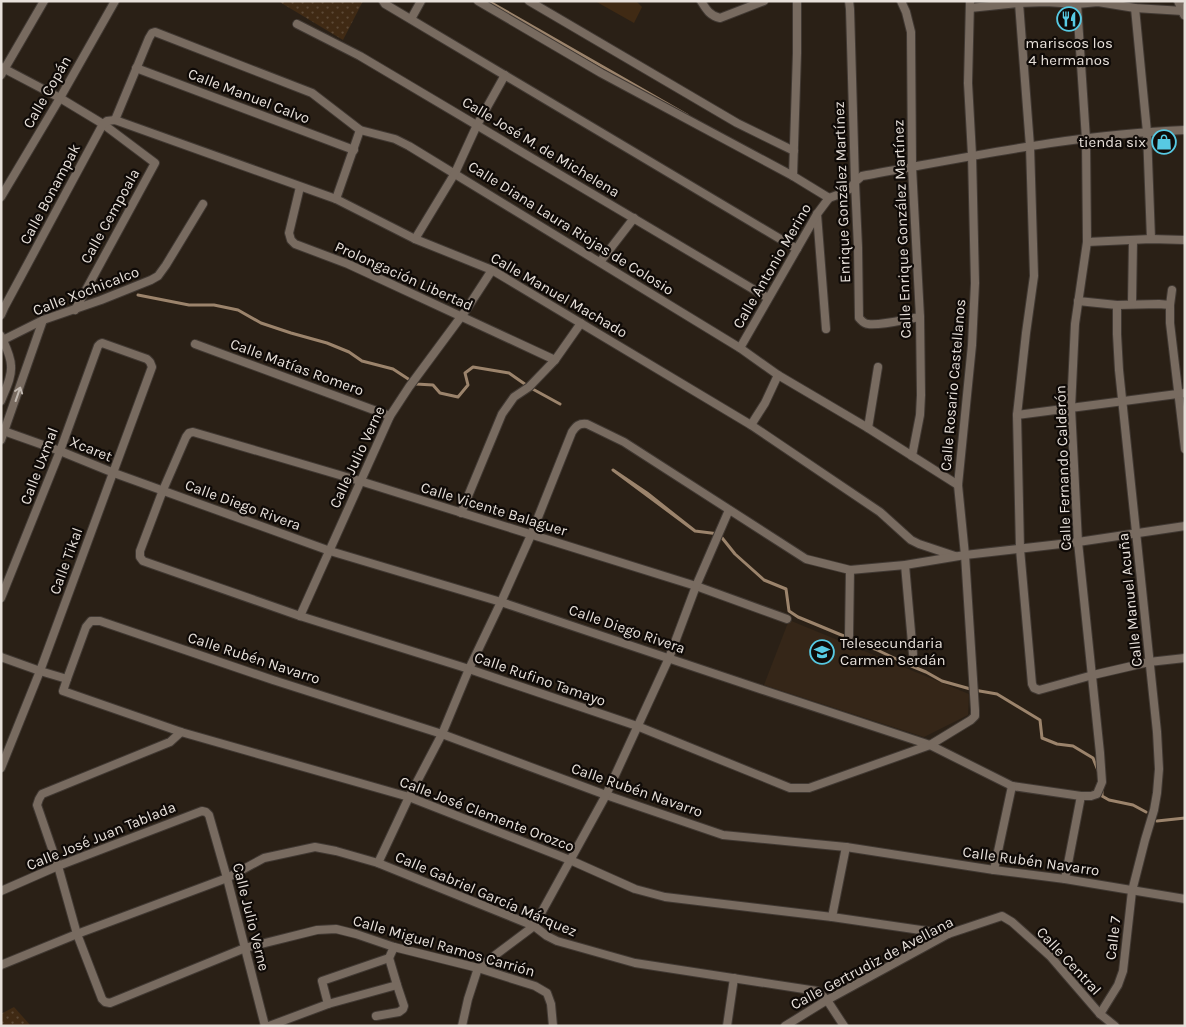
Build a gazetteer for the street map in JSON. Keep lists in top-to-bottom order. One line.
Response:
{"streets":{"street":["Calle Copán","Calle Manuel Calvo","Calle José M. de Michelena","Enrique González Martínez","Calle Bonampak","Calle Cempoala","Calle Diana Laura Riojas de Colosio","Calle Enrique González Martínez","Calle Antonio Merino","Prolongación Libertad","Calle Xochicalco","Calle Manuel Machado","Calle Matías Romero","Calle Rosario Castellanos","Xcaret","Calle Julio Verne","Calle Uxmal","Calle Fernando Calderón","Calle Diego Rivera","Calle Vicente Balaguer","Calle Tikal","Calle Manuel Acuña","Calle Rubén Navarro","Calle Rufino Tamayo","Calle José Clemente Orozco","Calle José Juan Tablada","Calle Gabriel García Márquez","Calle 7","Calle Miguel Ramos Carrión","Calle Central","Calle Gertrudiz de Avellana"]},"crossings":[["Calle Manuel Calvo","Calle Diana Laura Riojas de Colosio"],["Calle José M. de Michelena","Calle Antonio Merino"],["Enrique González Martínez","Calle Enrique González Martínez"],["Calle Bonampak","Calle Cempoala"],["Calle Cempoala","Calle Xochicalco"],["Calle Diana Laura Riojas de Colosio","Calle Enrique González Martínez"],["Calle Diana Laura Riojas de Colosio","Calle Antonio Merino"],["Calle Diana Laura Riojas de Colosio","Calle Rosario Castellanos"],["Prolongación Libertad","Calle Manuel Machado"],["Prolongación Libertad","Calle Julio Verne"],["Calle Manuel Machado","Calle Rosario Castellanos"],["Calle Manuel Machado","Calle Julio Verne"],["Calle Manuel Machado","Calle Fernando Calderón"],["Calle Manuel Machado","Calle Vicente Balaguer"],["Calle Manuel Machado","Calle Manuel Acuña"],["Calle Matías Romero","Calle Julio Verne"],["Calle Rosario Castellanos","Calle Diego Rivera"],["Calle Rosario Castellanos","Calle Rufino Tamayo"],["Xcaret","Calle Uxmal"],["Xcaret","Calle Diego Rivera"],["Xcaret","Calle Vicente Balaguer"],["Xcaret","Calle Tikal"],["Xcaret","Calle Rufino Tamayo"],["Calle Julio Verne","Calle Diego Rivera"],["Calle Julio Verne","Calle Vicente Balaguer"],["Calle Julio Verne","Calle Rufino Tamayo"],["Calle Julio Verne","Calle José Juan Tablada"],["Calle Julio Verne","Calle Gabriel García Márquez"],["Calle Julio Verne","Calle Miguel Ramos Carrión"],["Calle Uxmal","Calle Tikal"],["Calle Fernando Calderón","Calle Diego Rivera"],["Calle Diego Rivera","Calle Vicente Balaguer"],["Calle Diego Rivera","Calle Rufino Tamayo"],["Calle Vicente Balaguer","Calle Rufino Tamayo"],["Calle Manuel Acuña","Calle Rubén Navarro"],["Calle Manuel Acuña","Calle 7"],["Calle Rubén Navarro","Calle José Clemente Orozco"],["Calle Rubén Navarro","Calle 7"],["Calle José Clemente Orozco","Calle Gertrudiz de Avellana"],["Calle Gabriel García Márquez","Calle Miguel Ramos Carrión"],["Calle Gabriel García Márquez","Calle Gertrudiz de Avellana"],["Calle 7","Calle Central"],["Calle Central","Calle Gertrudiz de Avellana"]],"places":{"restaurant":["mariscos los 4 hermanos"],"shop":["tienda six"],"school or university":["Telesecundaria Carmen Serdán"]}}
